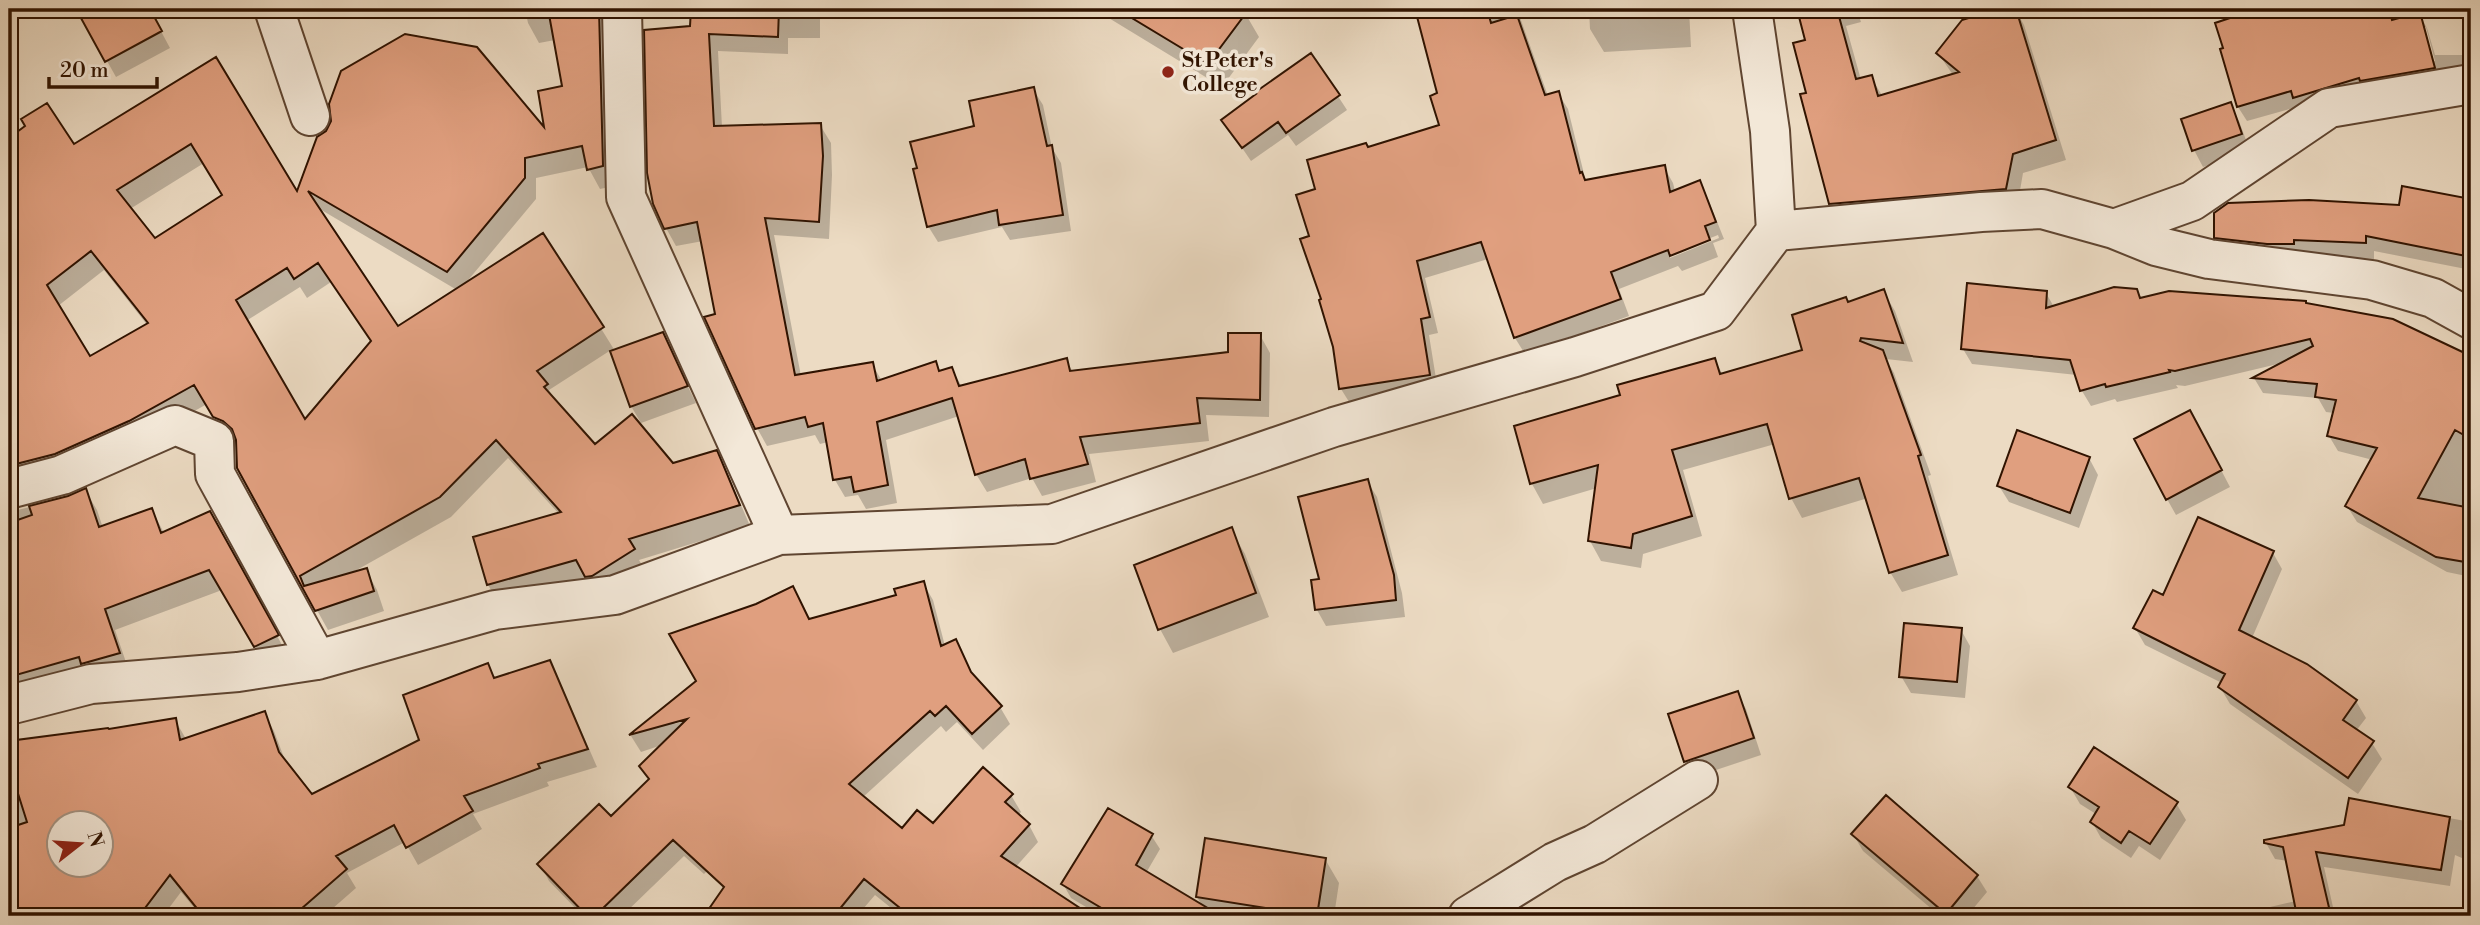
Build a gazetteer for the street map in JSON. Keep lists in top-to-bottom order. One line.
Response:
{"places":["St Peter's College"],"scale_bar":"20 m","north":"right"}
